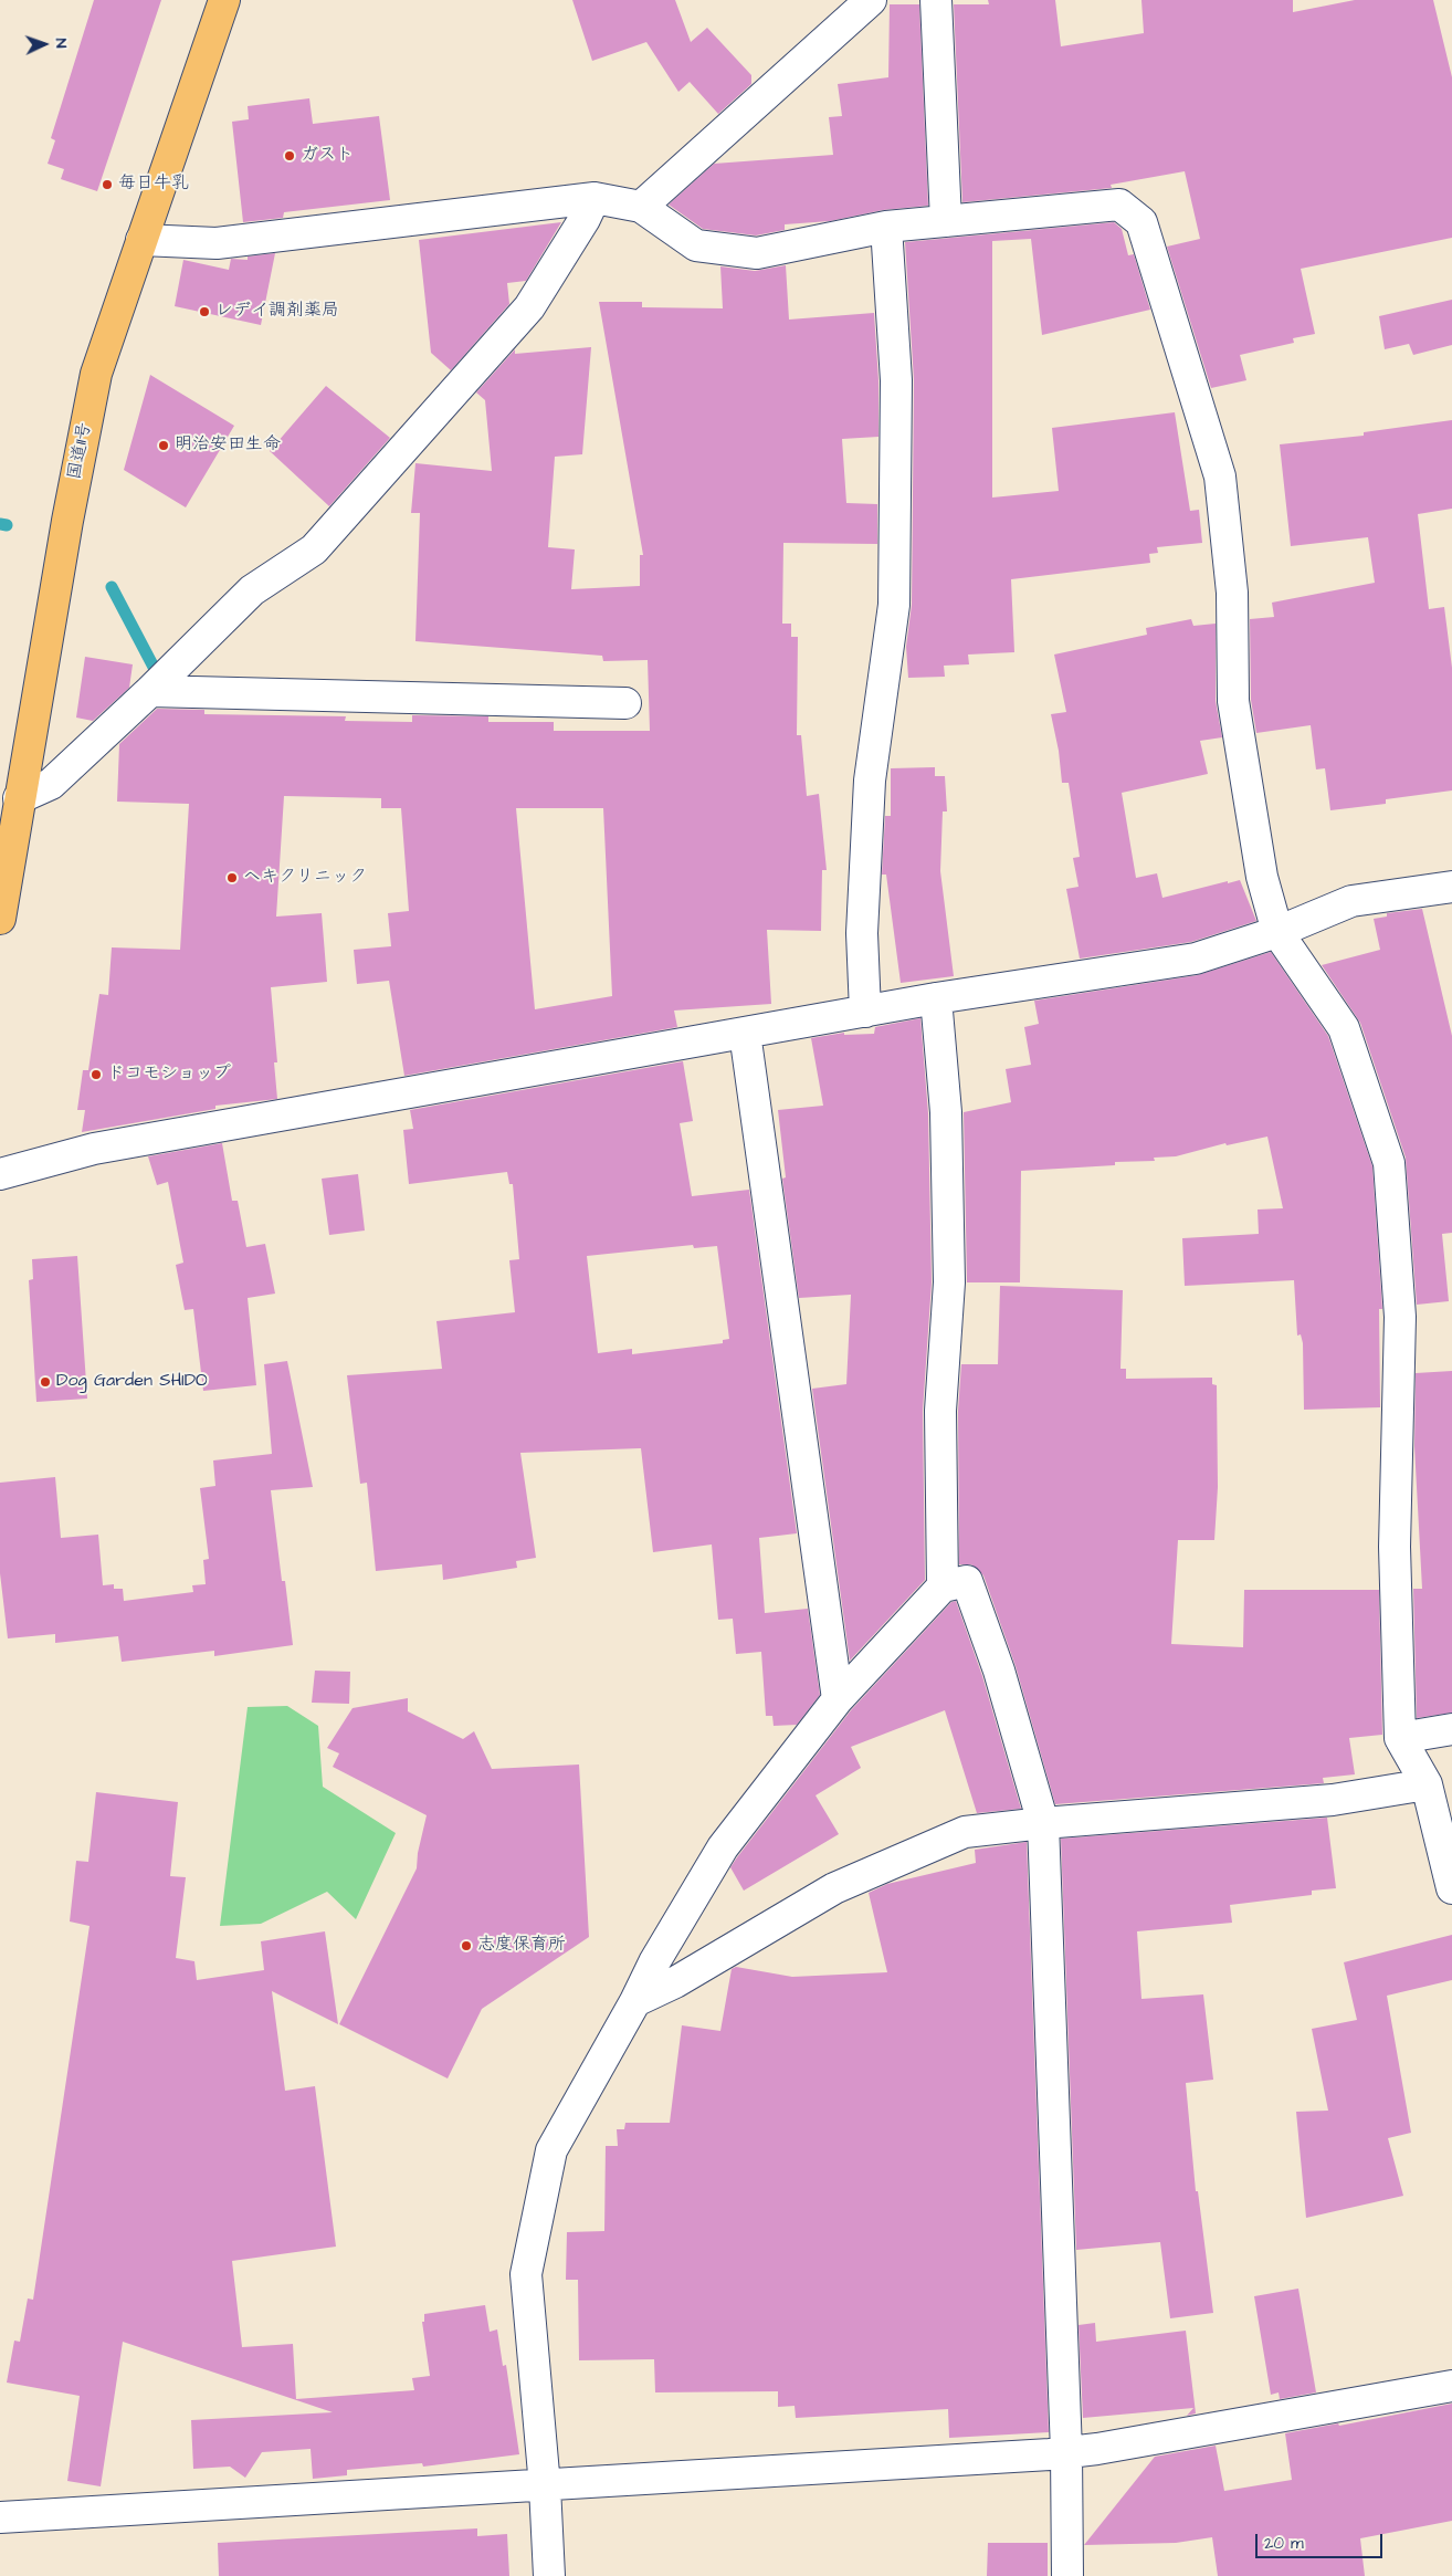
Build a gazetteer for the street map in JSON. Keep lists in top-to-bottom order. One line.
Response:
{"streets":{"highway":["国道11号"]},"places":["ガスト","毎日牛乳","レデイ調剤薬局","明治安田生命","ヘキクリニック","ドコモショップ","Dog Garden SHIDO","志度保育所"],"scale_bar":"20 m","north":"right"}
